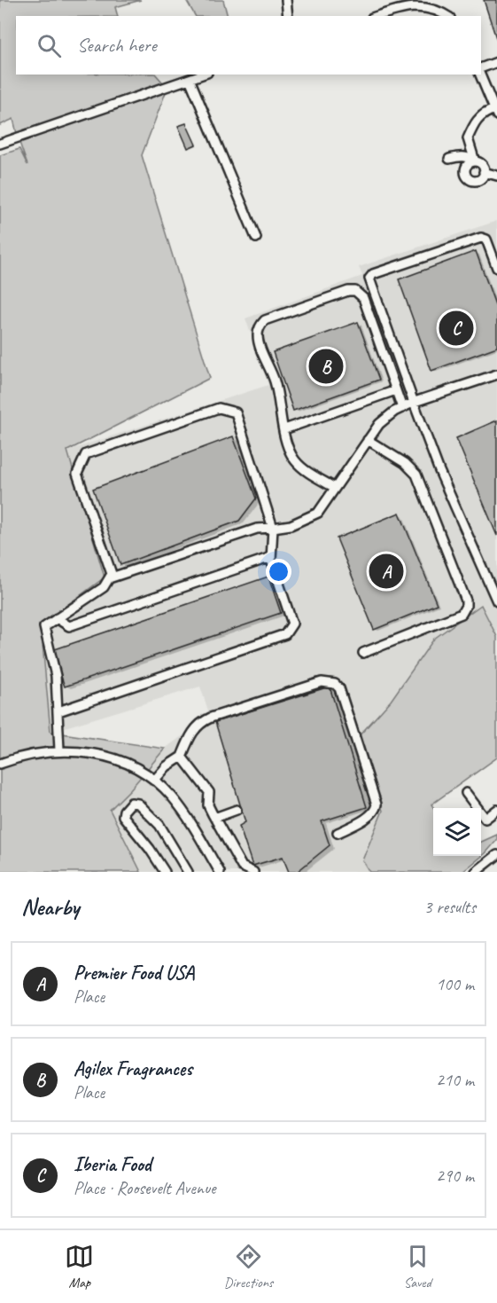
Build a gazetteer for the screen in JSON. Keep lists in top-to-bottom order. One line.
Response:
{"page":{"search":"Search here","pins":["C","B","A"],"heading":["Nearby","3 results"],"list":[{"mark":"A","name":"Premier Food USA","note":"Place","value":"100 m"},{"mark":"B","name":"Agilex Fragrances","note":"Place","value":"210 m"},{"mark":"C","name":"Iberia Food","note":"Place · Roosevelt Avenue","value":"290 m"}],"nav":["Map","Directions","Saved"]}}
